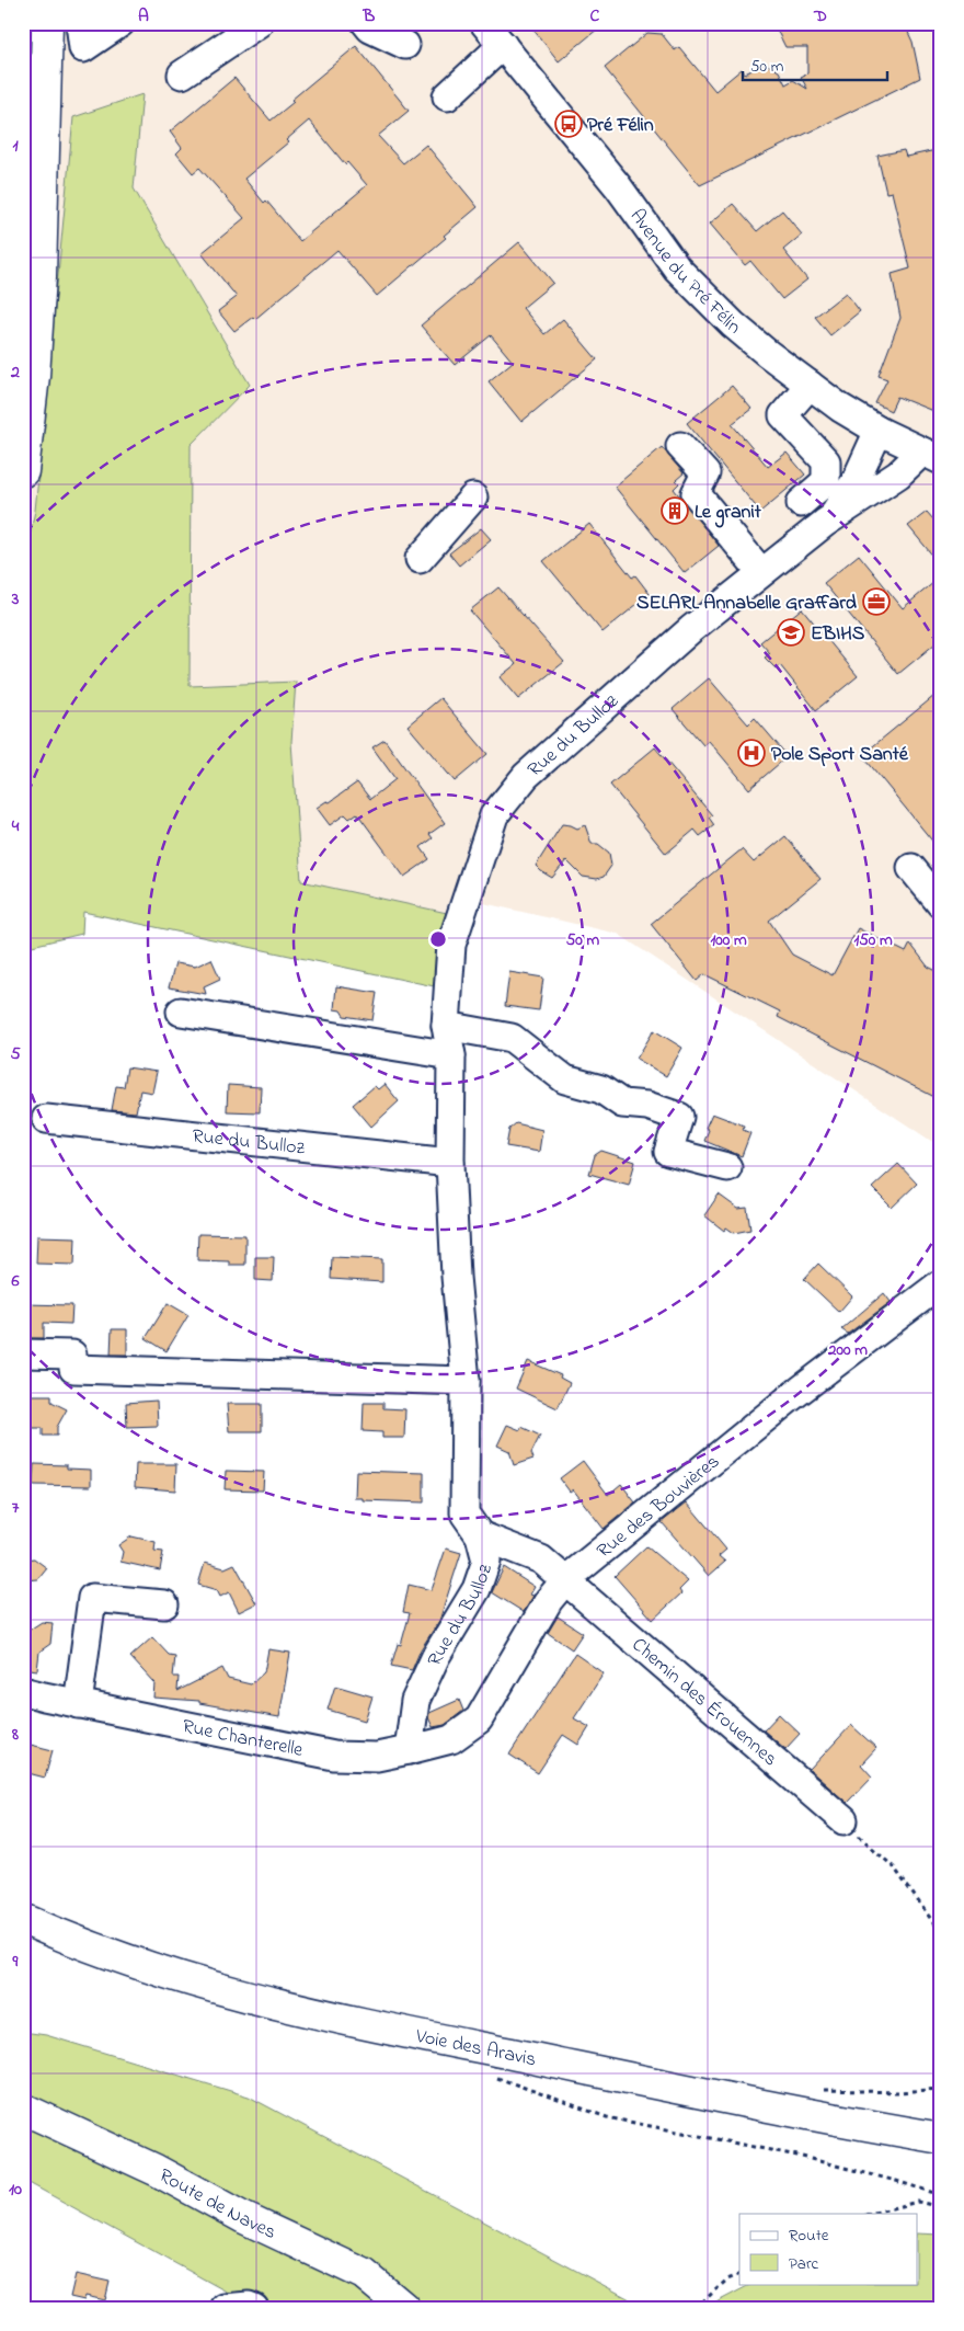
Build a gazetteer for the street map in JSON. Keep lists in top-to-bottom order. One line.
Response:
{"streets":{"main road":["Voie des Aravis","Route de Naves"],"street":["Avenue du Pré Félin","Rue du Bulloz","Rue des Bouvières","Chemin des Érouennes","Rue Chanterelle"]},"crossings":[["Avenue du Pré Félin","Rue du Bulloz"],["Rue du Bulloz","Rue des Bouvières"],["Rue du Bulloz","Chemin des Érouennes"],["Rue du Bulloz","Rue Chanterelle"],["Rue des Bouvières","Chemin des Érouennes"],["Rue des Bouvières","Rue Chanterelle"]],"places":{"bus stop":["Pré Félin"],"building":["Le granit"],"office":["SELARL Annabelle Graffard"],"school or university":["EBIHS"],"hospital":["Pole Sport Santé"]},"legend":["Route","Parc"],"scale_bar":"50 m","grid":{"columns":["A","B","C","D"],"rows":["1","2","3","4","5","6","7","8","9","10"]},"rings":["50 m","100 m","150 m","200 m"]}
